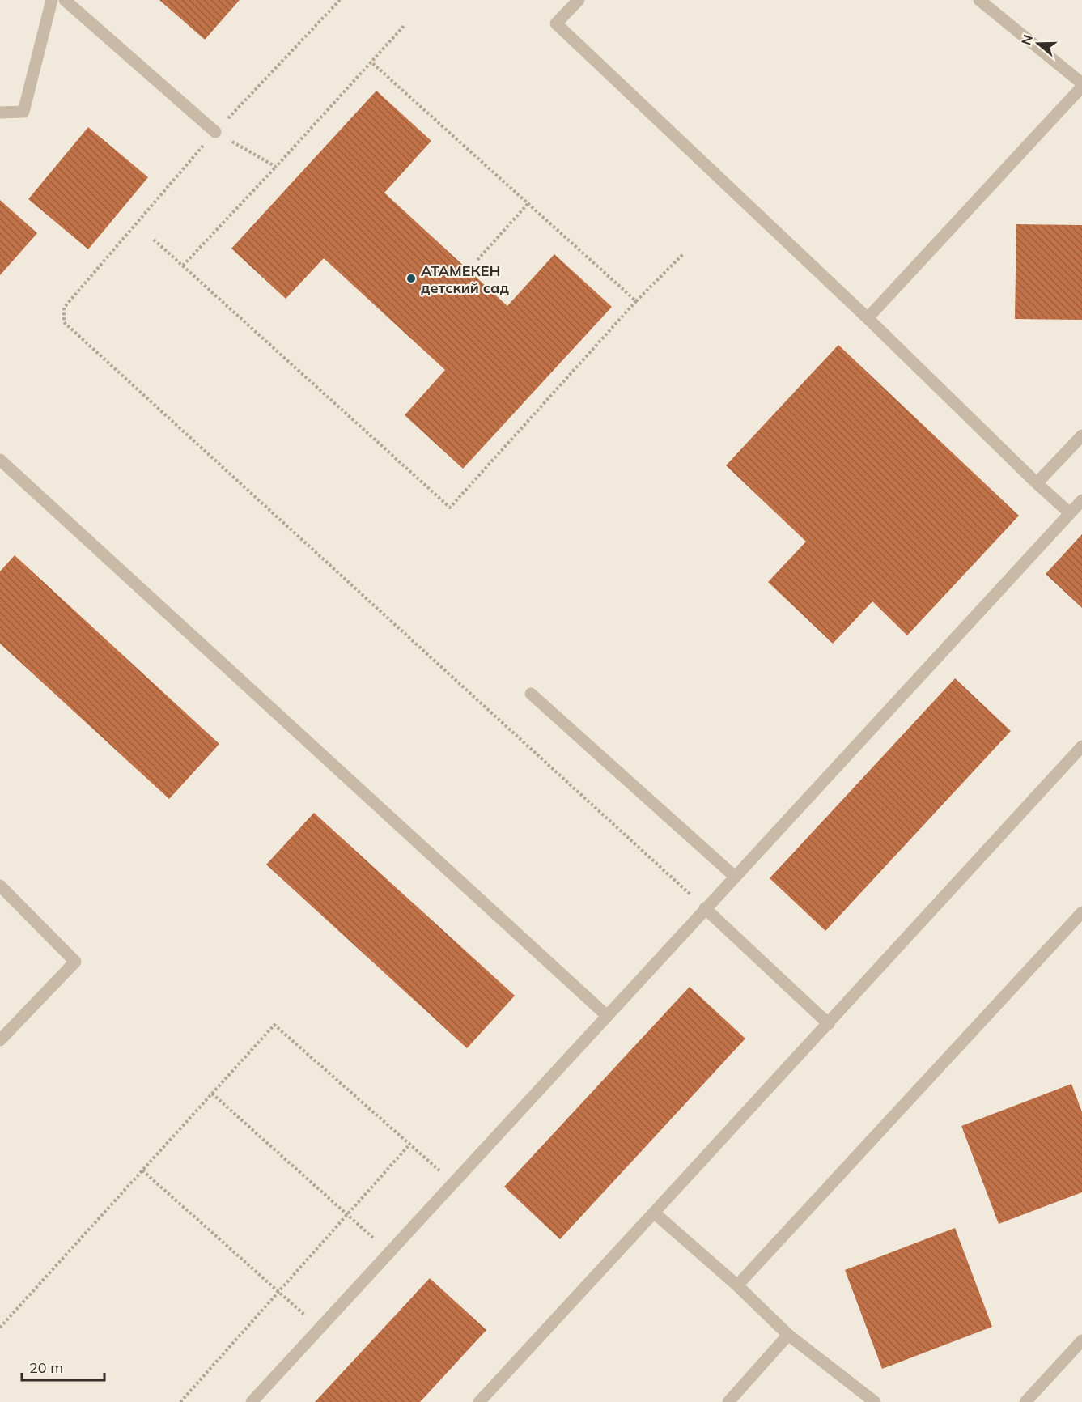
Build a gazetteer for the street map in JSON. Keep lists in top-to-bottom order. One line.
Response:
{"places":["АТАМЕКЕН детский сад"],"scale_bar":"20 m","north":"left"}
